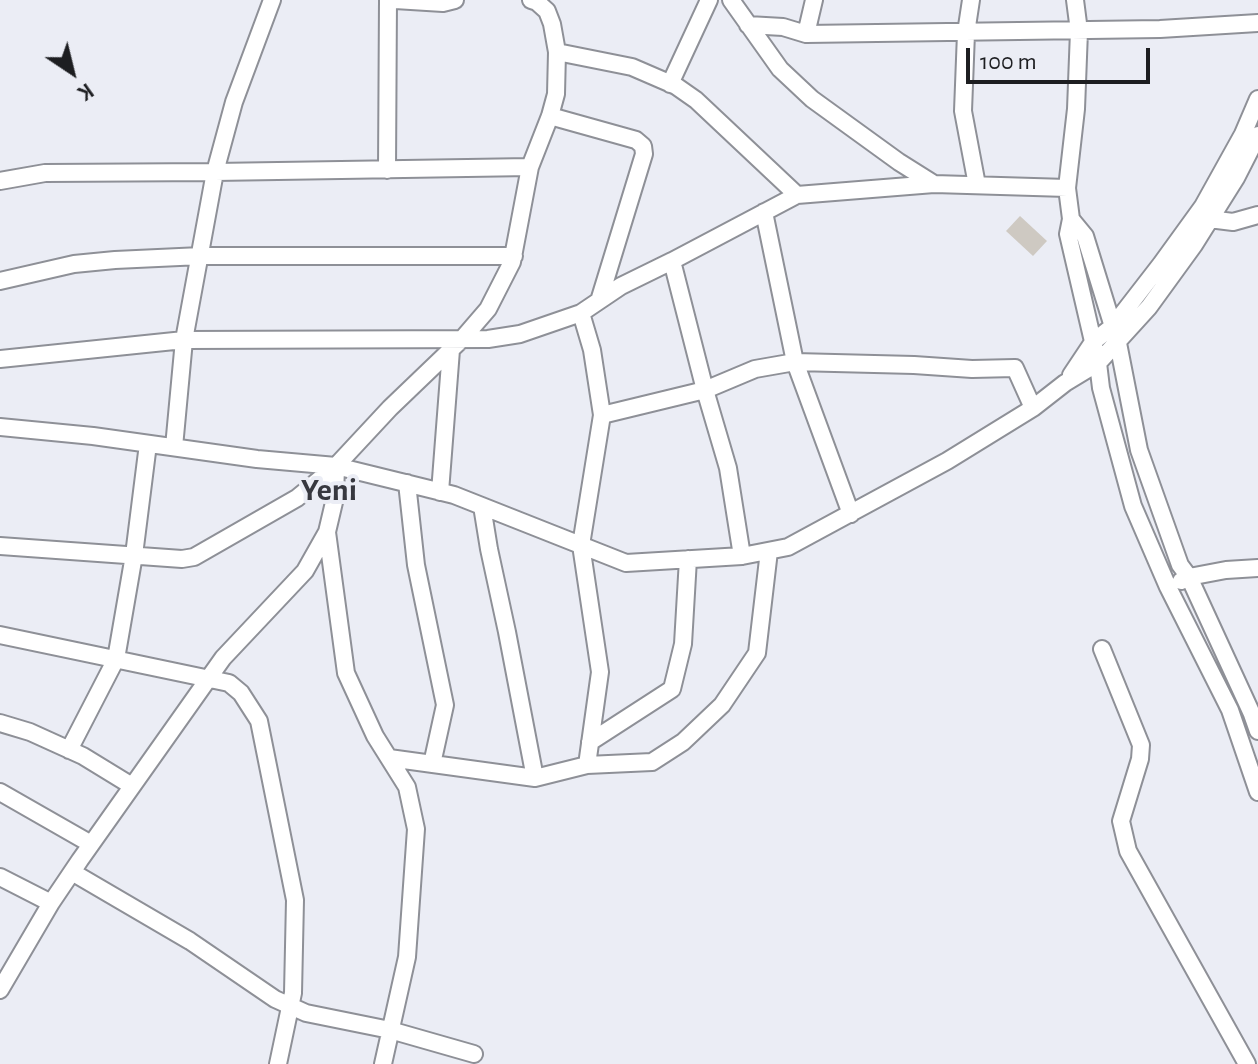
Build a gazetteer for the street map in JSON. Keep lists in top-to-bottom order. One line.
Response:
{"districts":["Yeni"],"scale_bar":"100 m","north":"bottom right"}
